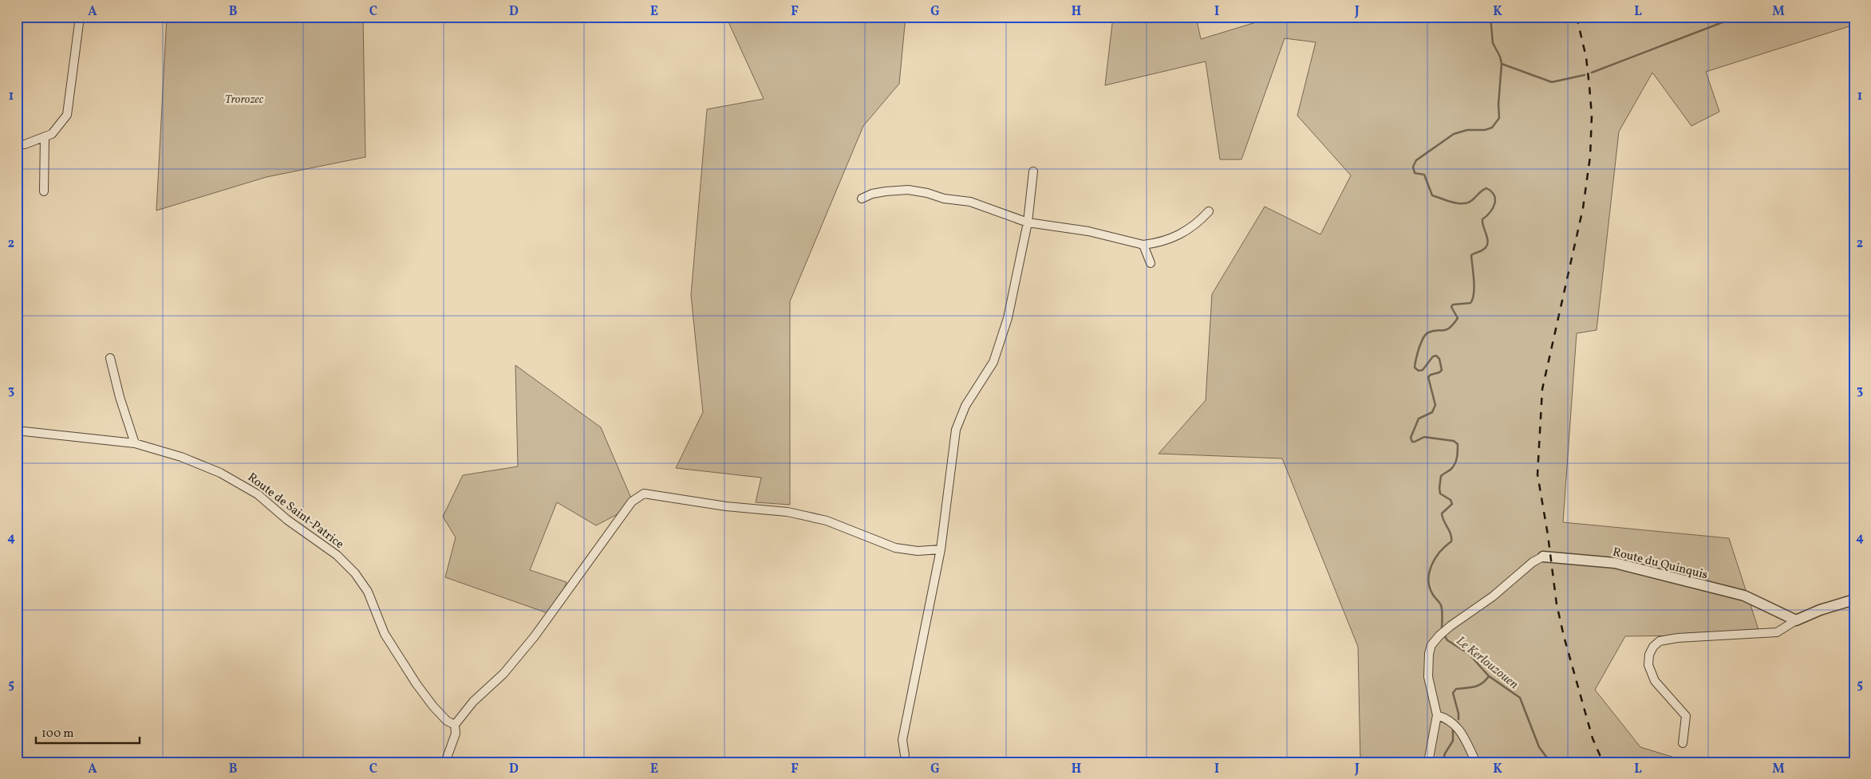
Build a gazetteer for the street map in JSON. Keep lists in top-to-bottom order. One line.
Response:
{"streets":{"street":["Route de Saint-Patrice","Route du Quinquis"]},"water":["Le Kerlouzouen"],"parks":["Trorozec"],"scale_bar":"100 m","grid":{"columns":["A","B","C","D","E","F","G","H","I","J","K","L","M"],"rows":["1","2","3","4","5"]}}
